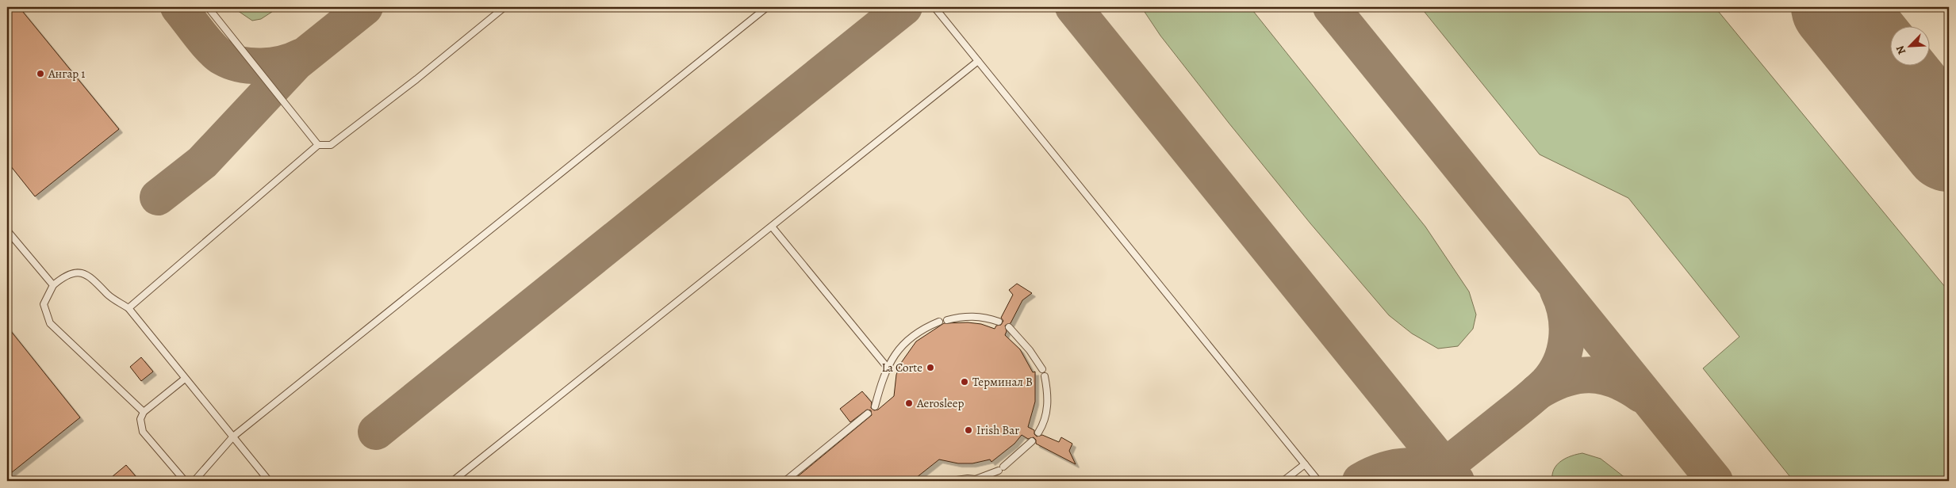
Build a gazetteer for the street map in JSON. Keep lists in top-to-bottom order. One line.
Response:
{"places":["Ангар 1","La Corte","Терминал B","Aerosleep","Irish Bar"],"north":"bottom left"}
